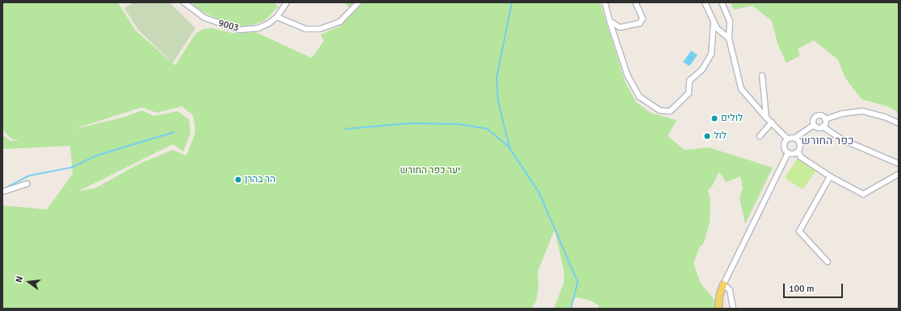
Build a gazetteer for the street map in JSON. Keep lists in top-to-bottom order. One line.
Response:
{"streets":{"street":["9003"]},"districts":["כפר החורש"],"parks":["יער כפר החורש"],"places":["לולים","לול","הר בהרן"],"scale_bar":"100 m","north":"left"}
